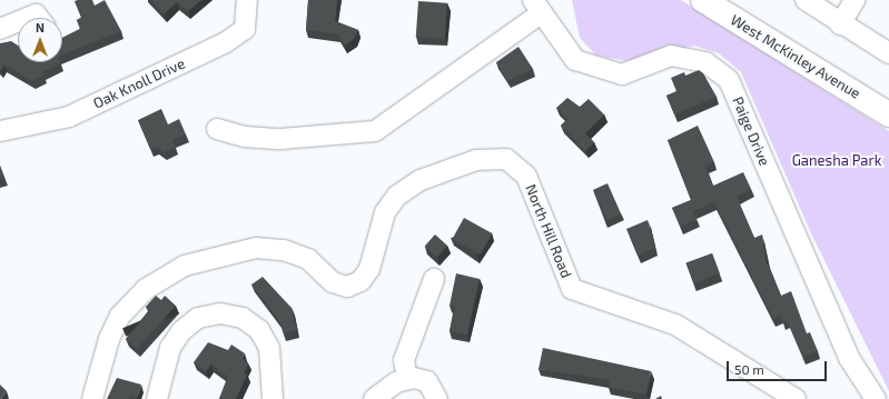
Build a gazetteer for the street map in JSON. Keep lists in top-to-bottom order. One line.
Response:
{"streets":{"main road":["West McKinley Avenue"],"street":["Oak Knoll Drive","Paige Drive","North Hill Road"]},"parks":["Ganesha Park"],"scale_bar":"50 m","north":"top"}
